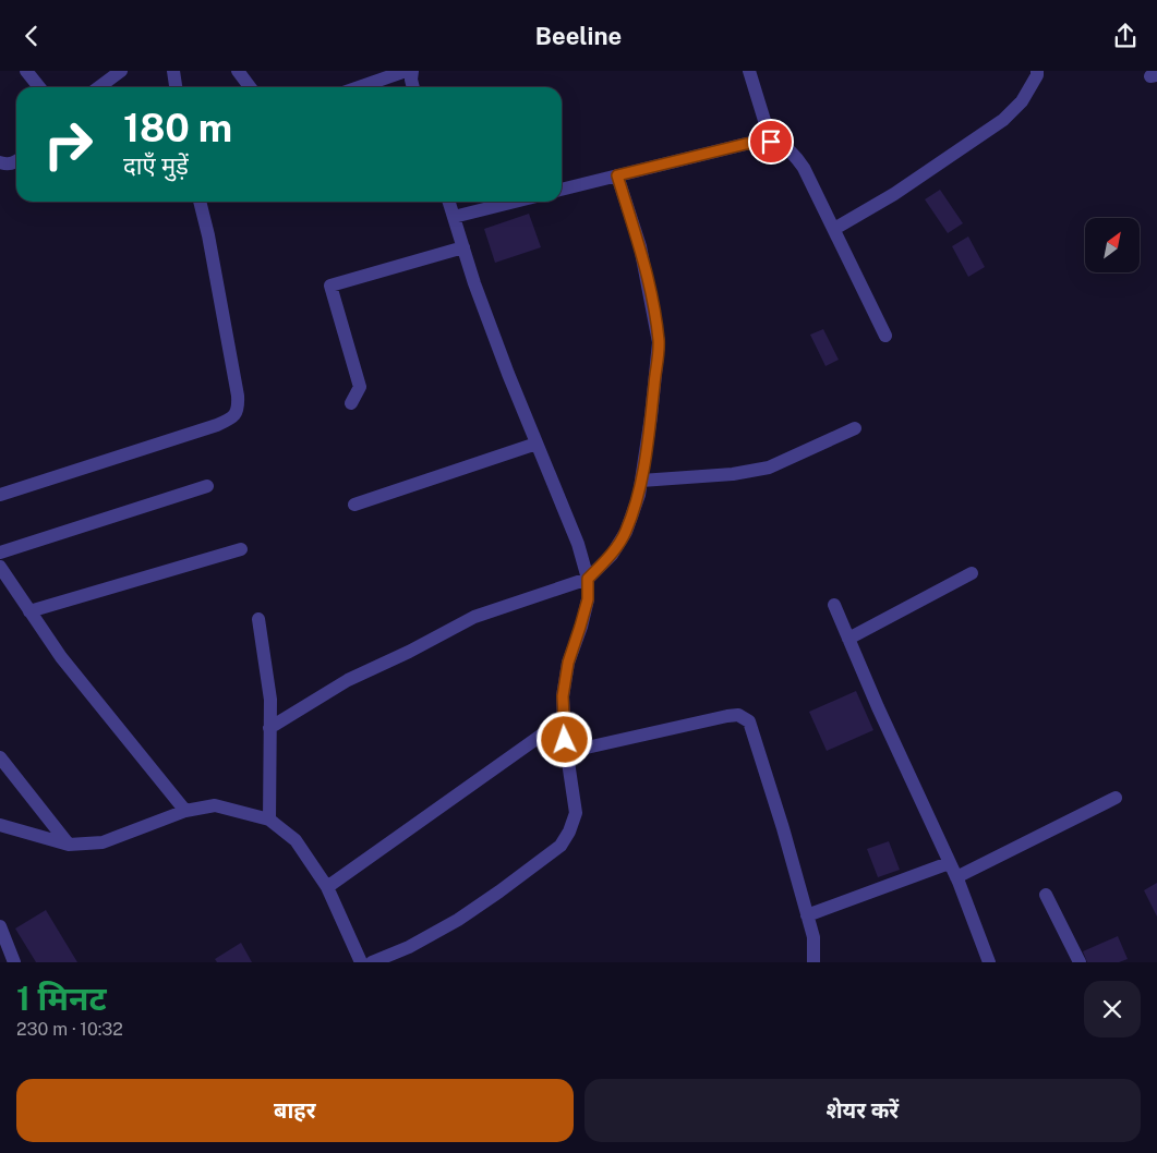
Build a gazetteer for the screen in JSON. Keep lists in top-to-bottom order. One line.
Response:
{"north":"top right","page":{"header":"Beeline","turn":["180 m","दाएँ मुड़ें"],"heading":["1 मिनट","230 m · 10:32"],"buttons":["बाहर","शेयर करें"]}}
